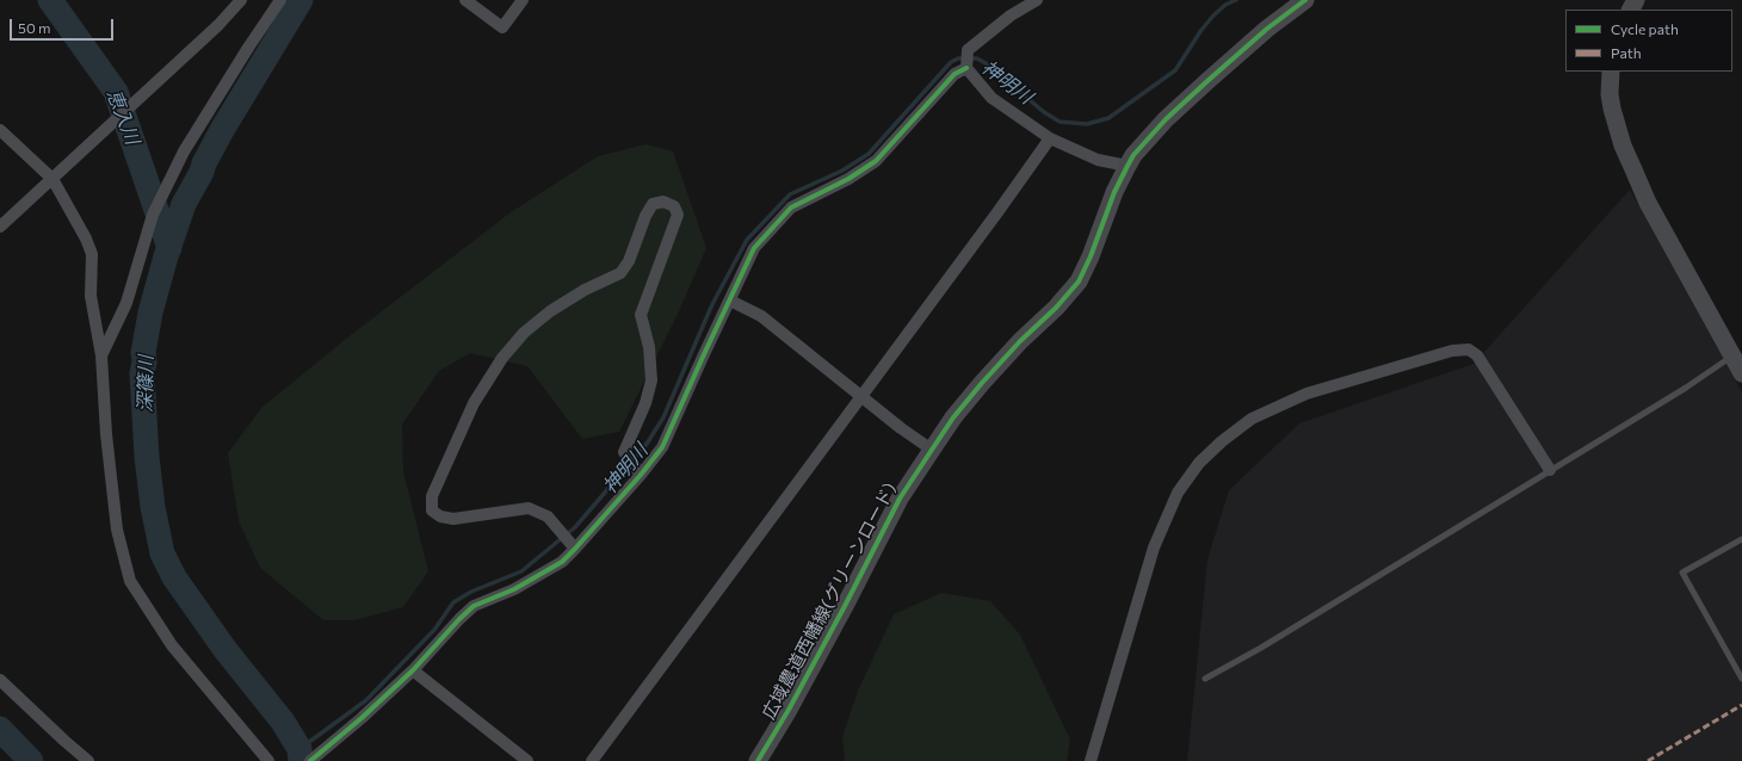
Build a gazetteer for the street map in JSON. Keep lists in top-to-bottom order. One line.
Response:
{"streets":{"street":["広域農道西幡線(グリーンロード)"]},"water":["神明川","恵入川","深篠川"],"legend":["Cycle path","Path"],"scale_bar":"50 m"}
